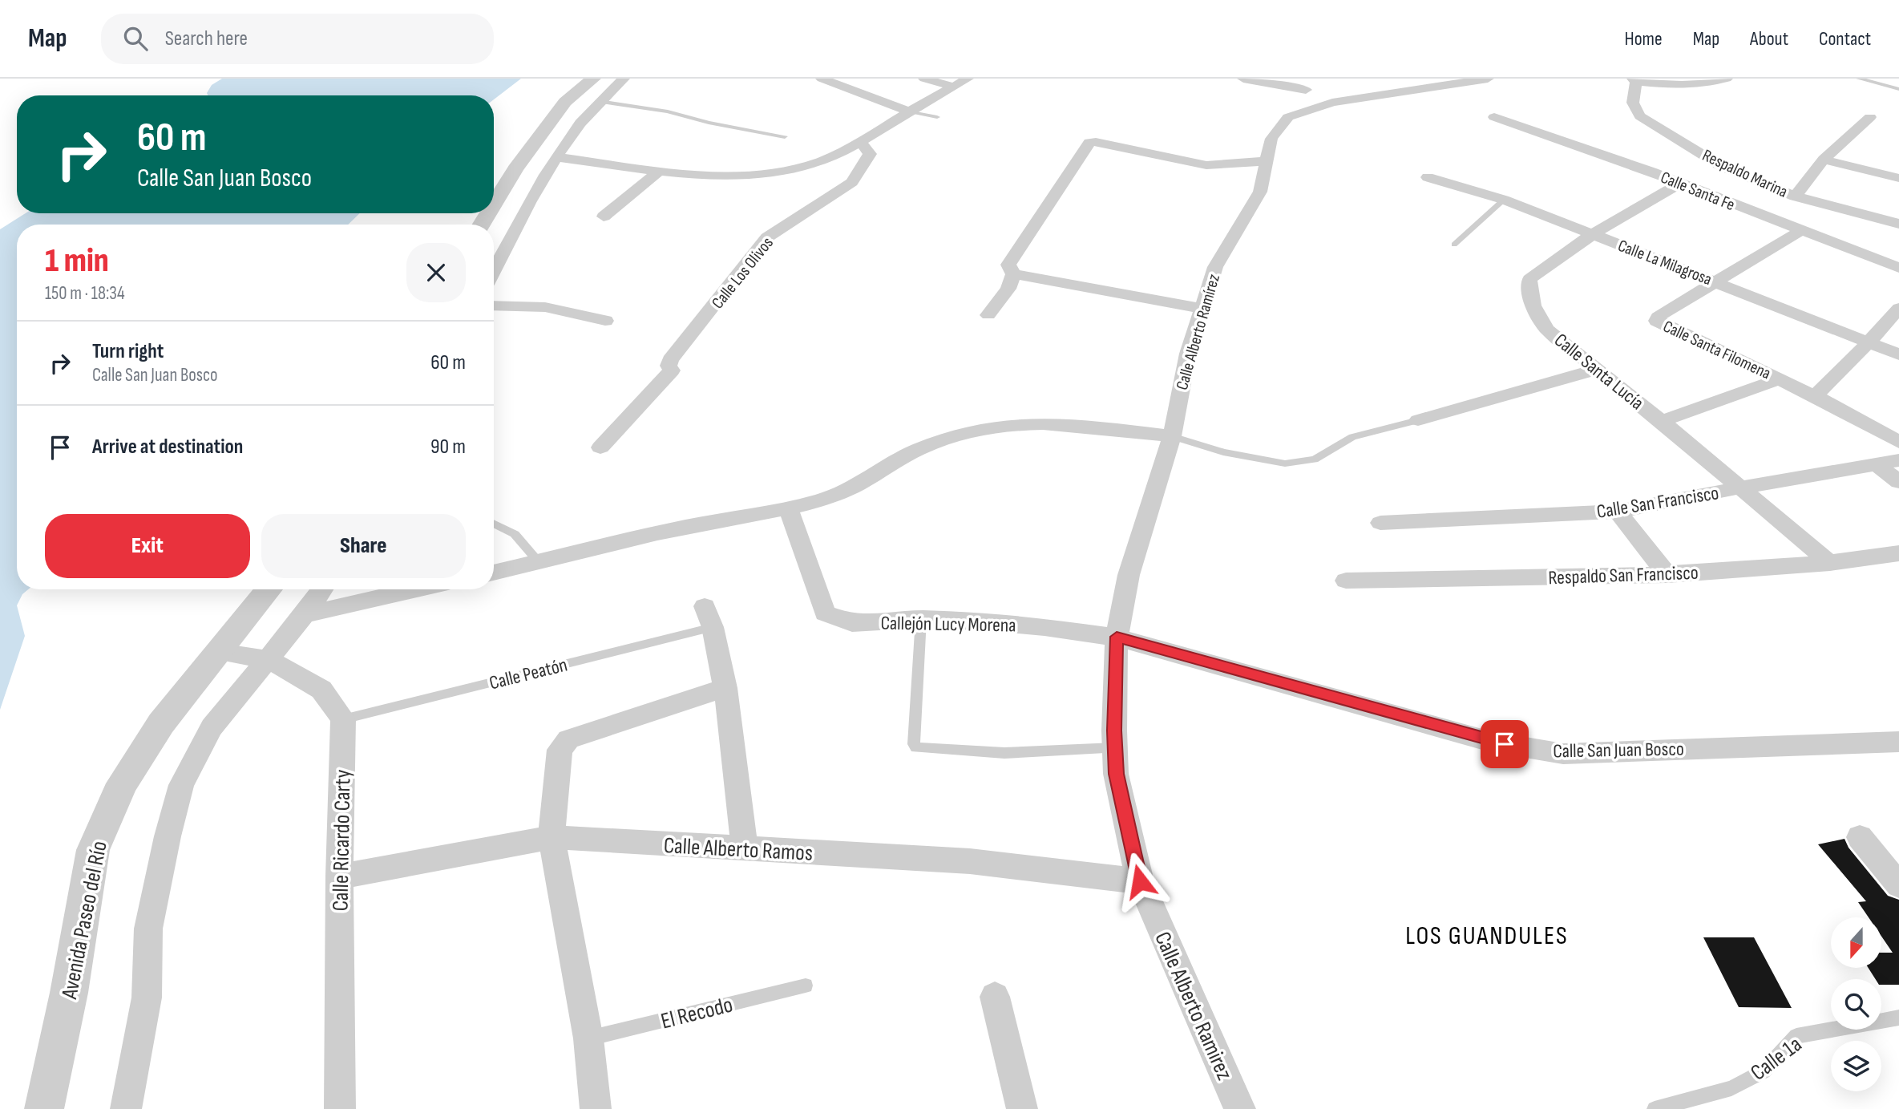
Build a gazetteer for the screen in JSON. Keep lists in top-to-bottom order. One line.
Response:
{"streets":{"street":["Respaldo Marina","Calle Santa Fe","Calle La Milagrosa","Calle Los Olivos","Calle Alberto Ramírez","Calle Santa Filomena","Calle Santa Lucía","Calle San Francisco","Respaldo San Francisco","Callejón Lucy Morena","Calle San Juan Bosco","Calle Ricardo Carty","Calle Alberto Ramos","Avenida Paseo del Río","Calle Alberto Ramirez"],"lane":["Calle Peatón","El Recodo","Calle 1a"]},"crossings":[["Calle Santa Fe","Calle Santa Filomena"],["Calle Santa Fe","Calle Santa Lucía"],["Calle La Milagrosa","Calle Santa Filomena"],["Calle La Milagrosa","Calle Santa Lucía"],["Calle Alberto Ramírez","Callejón Lucy Morena"],["Calle Alberto Ramírez","Calle San Juan Bosco"],["Calle Alberto Ramírez","Calle Alberto Ramirez"],["Calle Santa Lucía","Calle San Francisco"],["Calle Santa Lucía","Respaldo San Francisco"],["Callejón Lucy Morena","Calle San Juan Bosco"],["Callejón Lucy Morena","Calle Alberto Ramirez"],["Calle Peatón","Calle Ricardo Carty"],["Calle San Juan Bosco","Calle Alberto Ramirez"],["Calle Ricardo Carty","Calle Alberto Ramos"],["Calle Alberto Ramos","Calle Alberto Ramirez"]],"districts":["LOS GUANDULES"],"north":"bottom","page":{"header":"Map","search":"Search here","nav":["Home","Map","About","Contact"],"turn":["60 m","Calle San Juan Bosco"],"heading":["1 min","150 m · 18:34"],"list":[{"name":"Turn right","note":"Calle San Juan Bosco","value":"60 m"},{"name":"Arrive at destination","value":"90 m"}],"buttons":["Exit","Share"]}}
